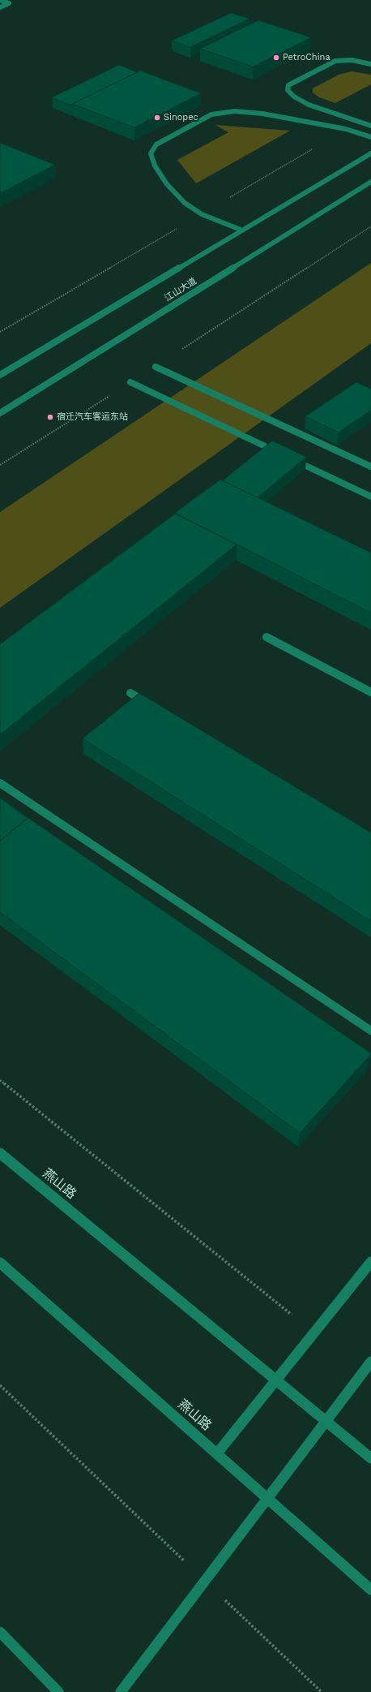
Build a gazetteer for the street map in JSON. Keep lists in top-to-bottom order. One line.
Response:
{"streets":{"main road":["江山大道","燕山路"]},"places":["PetroChina","Sinopec","宿迁汽车客运东站"]}
